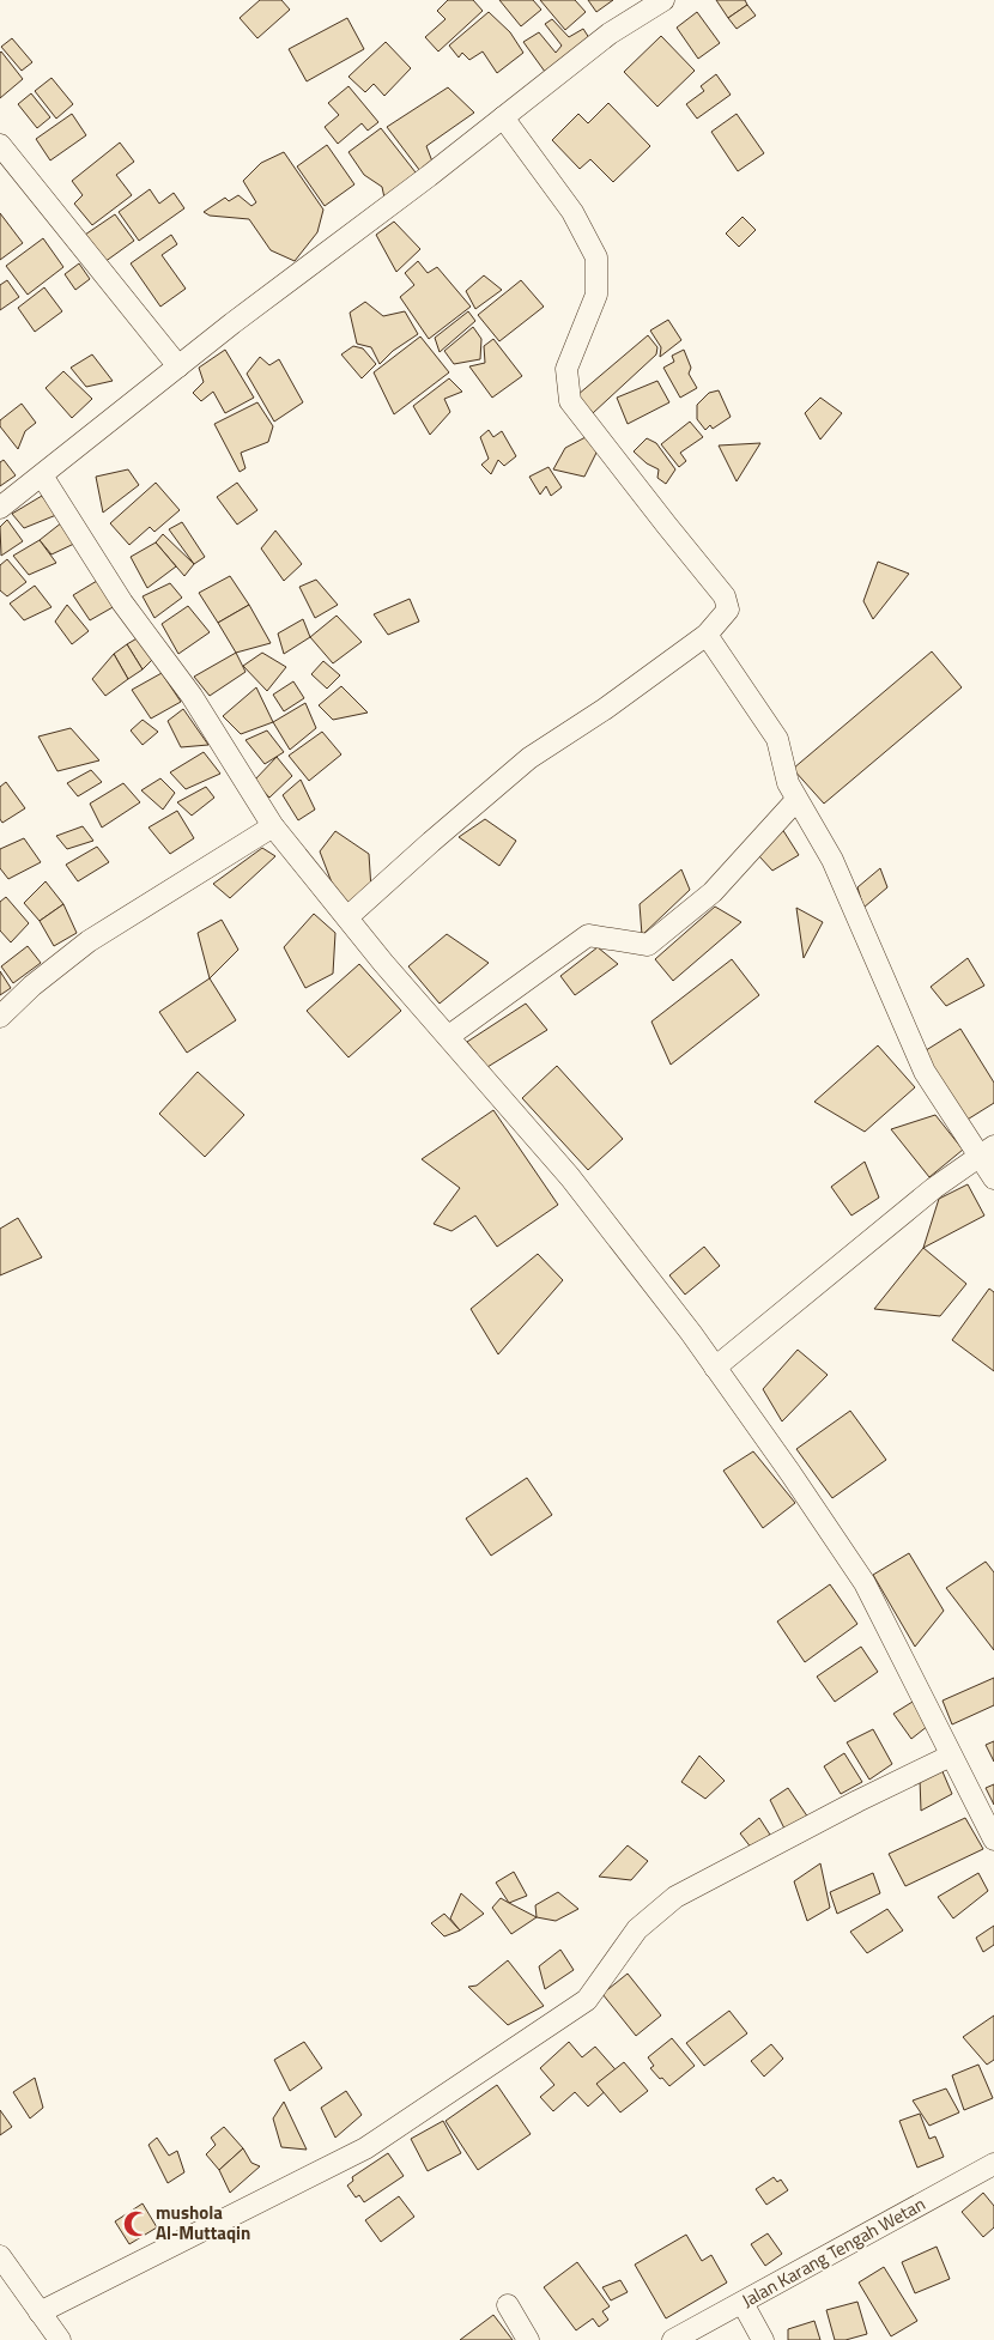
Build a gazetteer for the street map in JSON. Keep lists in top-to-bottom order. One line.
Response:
{"streets":{"street":["Jalan Karang Tengah Wetan"]},"places":{"mosque":["mushola Al-Muttaqin"]}}
